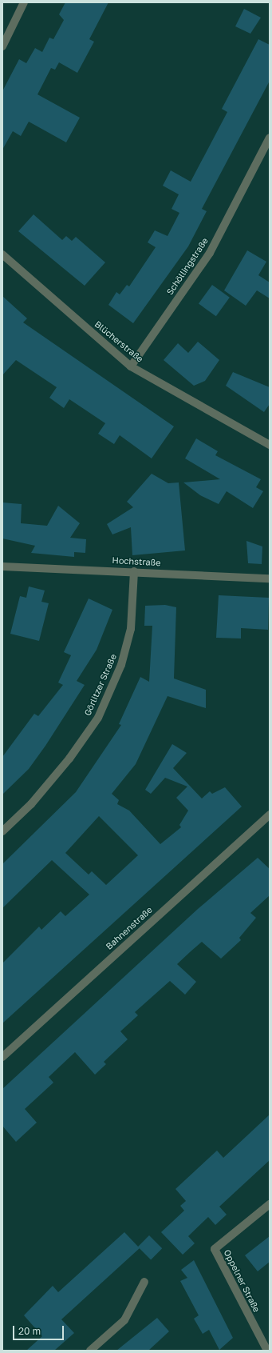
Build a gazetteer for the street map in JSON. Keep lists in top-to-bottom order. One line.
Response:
{"streets":{"street":["Schöllingstraße","Blücherstraße","Hochstraße","Görlitzer Straße","Bahnenstraße","Oppelner Straße"]},"crossings":[["Schöllingstraße","Blücherstraße"],["Hochstraße","Görlitzer Straße"]],"scale_bar":"20 m"}
